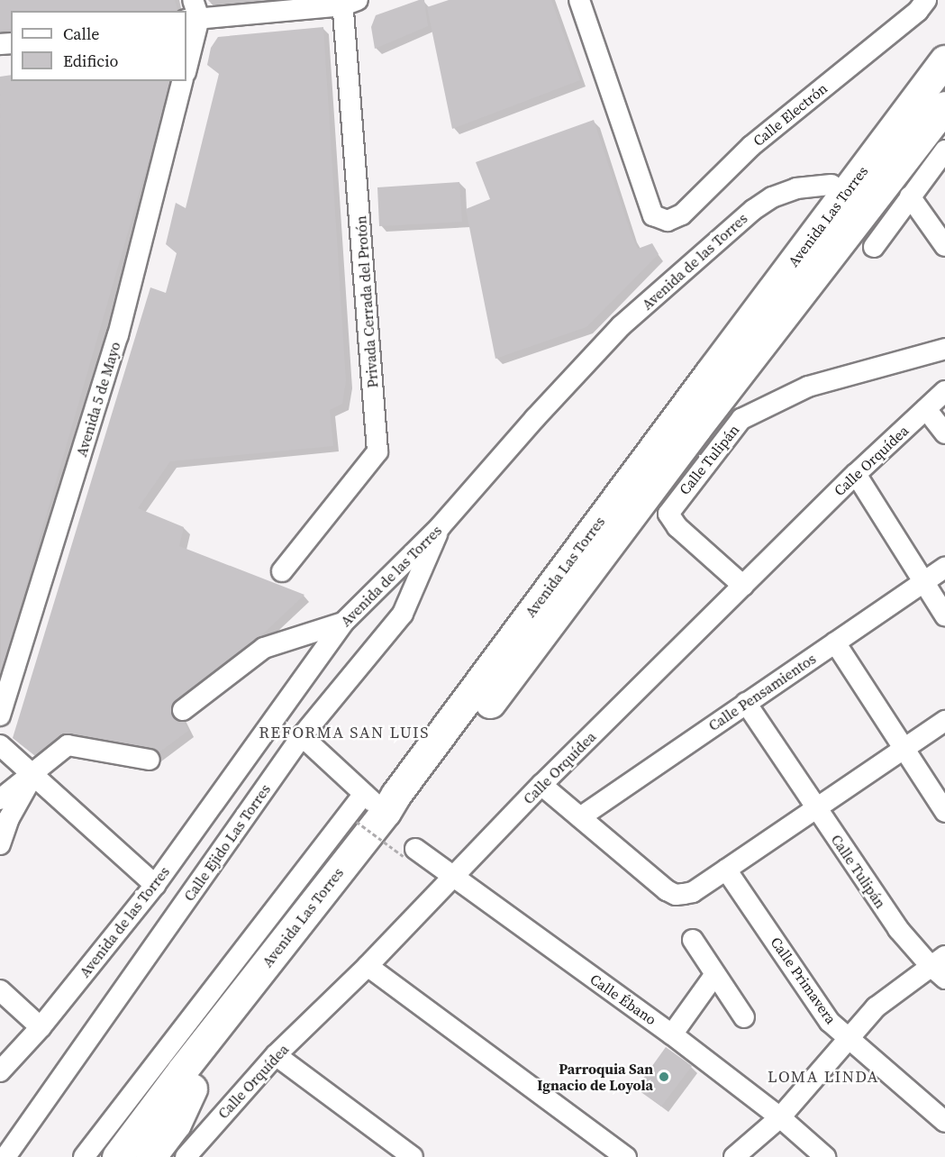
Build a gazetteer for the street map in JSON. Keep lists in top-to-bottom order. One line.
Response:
{"streets":{"highway":["Avenida Las Torres"],"street":["Calle Electrón","Avenida de las Torres","Privada Cerrada del Protón","Avenida 5 de Mayo","Calle Tulipán","Calle Orquídea","Calle Pensamientos","Calle Ejido Las Torres","Calle Primavera","Calle Ébano"]},"crossings":[["Avenida Las Torres","Calle Ejido Las Torres"],["Avenida de las Torres","Calle Ejido Las Torres"],["Calle Tulipán","Calle Orquídea"],["Calle Tulipán","Calle Pensamientos"],["Calle Orquídea","Calle Ébano"]],"districts":["REFORMA SAN LUIS","LOMA LINDA"],"places":["Parroquia San Ignacio de Loyola"],"legend":["Calle","Edificio"]}
